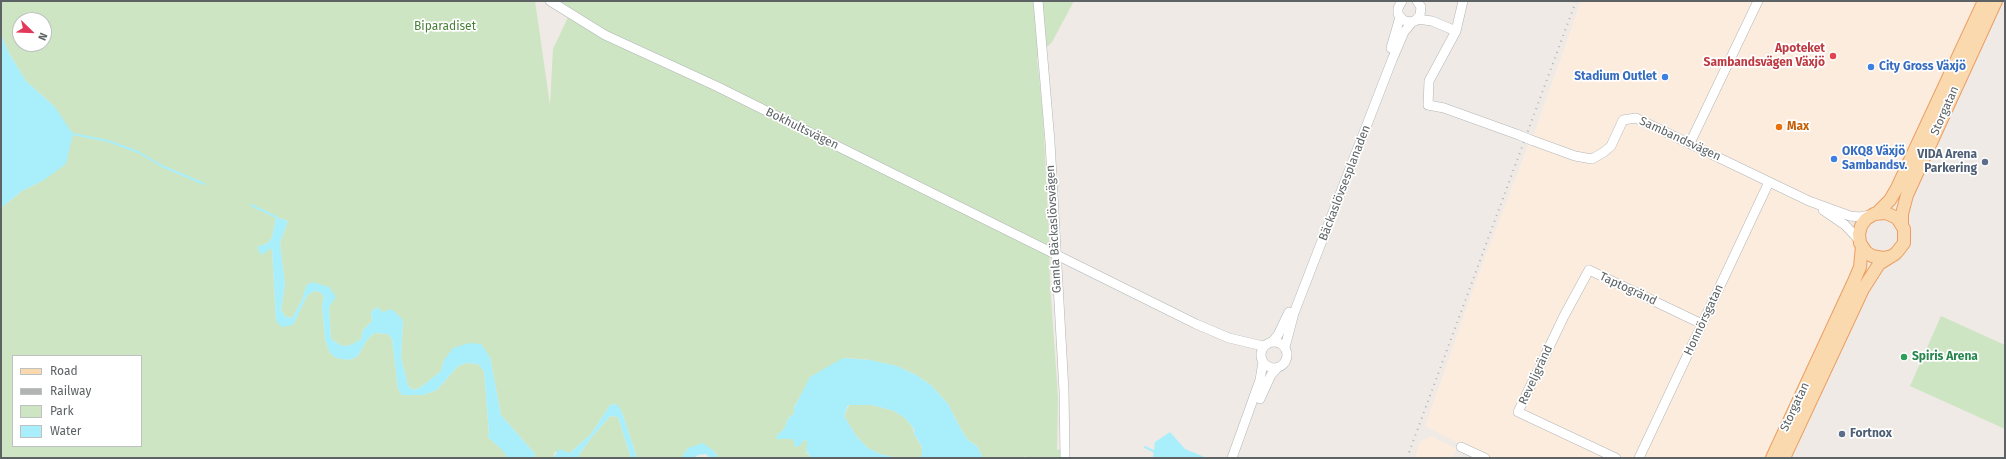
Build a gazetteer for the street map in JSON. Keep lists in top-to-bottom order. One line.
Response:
{"streets":{"main road":["Storgatan"],"street":["Bokhultsvägen","Sambandsvägen","Bäckaslövsesplanaden","Gamla Bäckaslövsvägen","Taptogränd","Honnörsgatan","Reveljgränd"]},"crossings":[["Storgatan","Sambandsvägen"],["Bokhultsvägen","Bäckaslövsesplanaden"],["Bokhultsvägen","Gamla Bäckaslövsvägen"],["Sambandsvägen","Honnörsgatan"],["Taptogränd","Honnörsgatan"],["Taptogränd","Reveljgränd"]],"parks":["Biparadiset"],"places":["Apoteket Sambandsvägen Växjö","City Gross Växjö","Stadium Outlet","Max","OKQ8 Växjö Sambandsv.","VIDA Arena Parkering","Spiris Arena","Fortnox"],"legend":["Road","Railway","Park","Water"],"north":"bottom right"}
